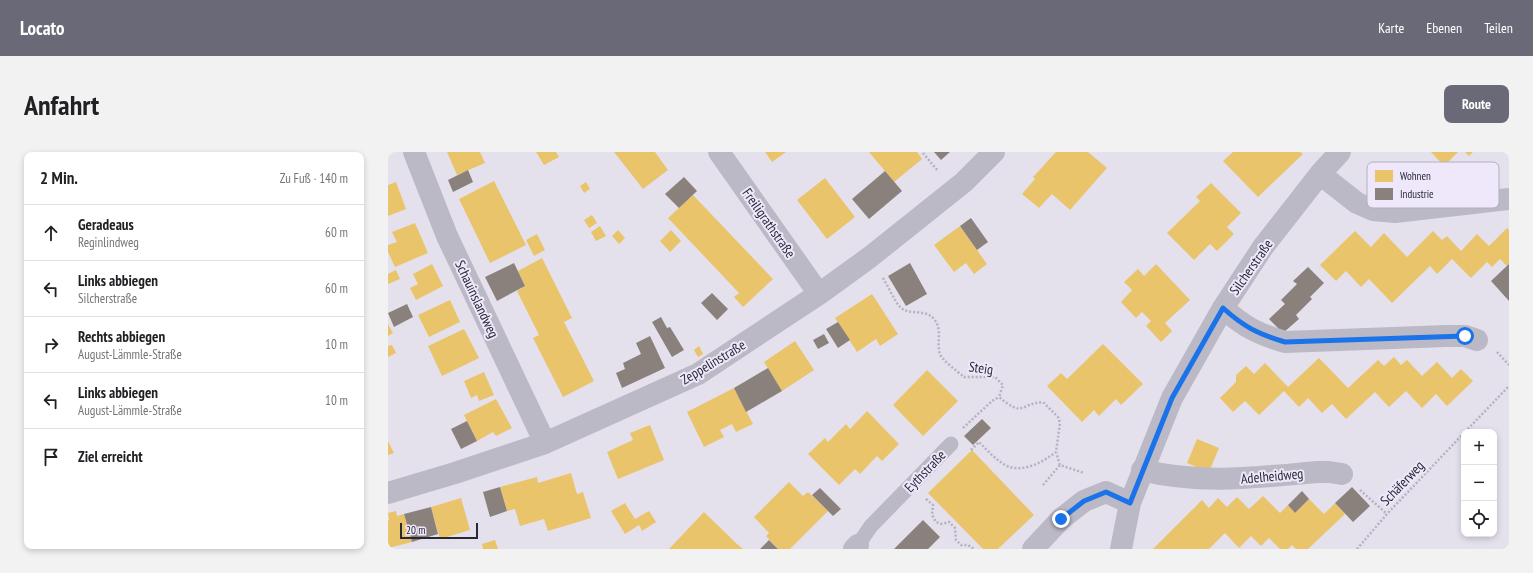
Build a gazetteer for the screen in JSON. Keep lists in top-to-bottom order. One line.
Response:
{"streets":{"street":["Freiligrathstraße","Silcherstraße","Schauinslandweg","Zeppelinstraße","Adelheidweg"],"lane":["Eythstraße"],"path":["Steig","Schäferweg"]},"crossings":[["Freiligrathstraße","Zeppelinstraße"],["Silcherstraße","Adelheidweg"],["Schauinslandweg","Zeppelinstraße"],["Zeppelinstraße","Steig"],["Steig","Eythstraße"]],"legend":["Wohnen","Industrie"],"scale_bar":"20 m","page":{"header":"Locato","nav":["Karte","Ebenen","Teilen"],"buttons":"Route","title":"Anfahrt","heading":["2 Min.","Zu Fuß · 140 m"],"list":[["Geradeaus","Reginlindweg","60 m"],["Links abbiegen","Silcherstraße","60 m"],["Rechts abbiegen","August-Lämmle-Straße","10 m"],["Links abbiegen","August-Lämmle-Straße","10 m"],"Ziel erreicht"],"map_buttons":["+","−"],"scale":"20 m"}}
